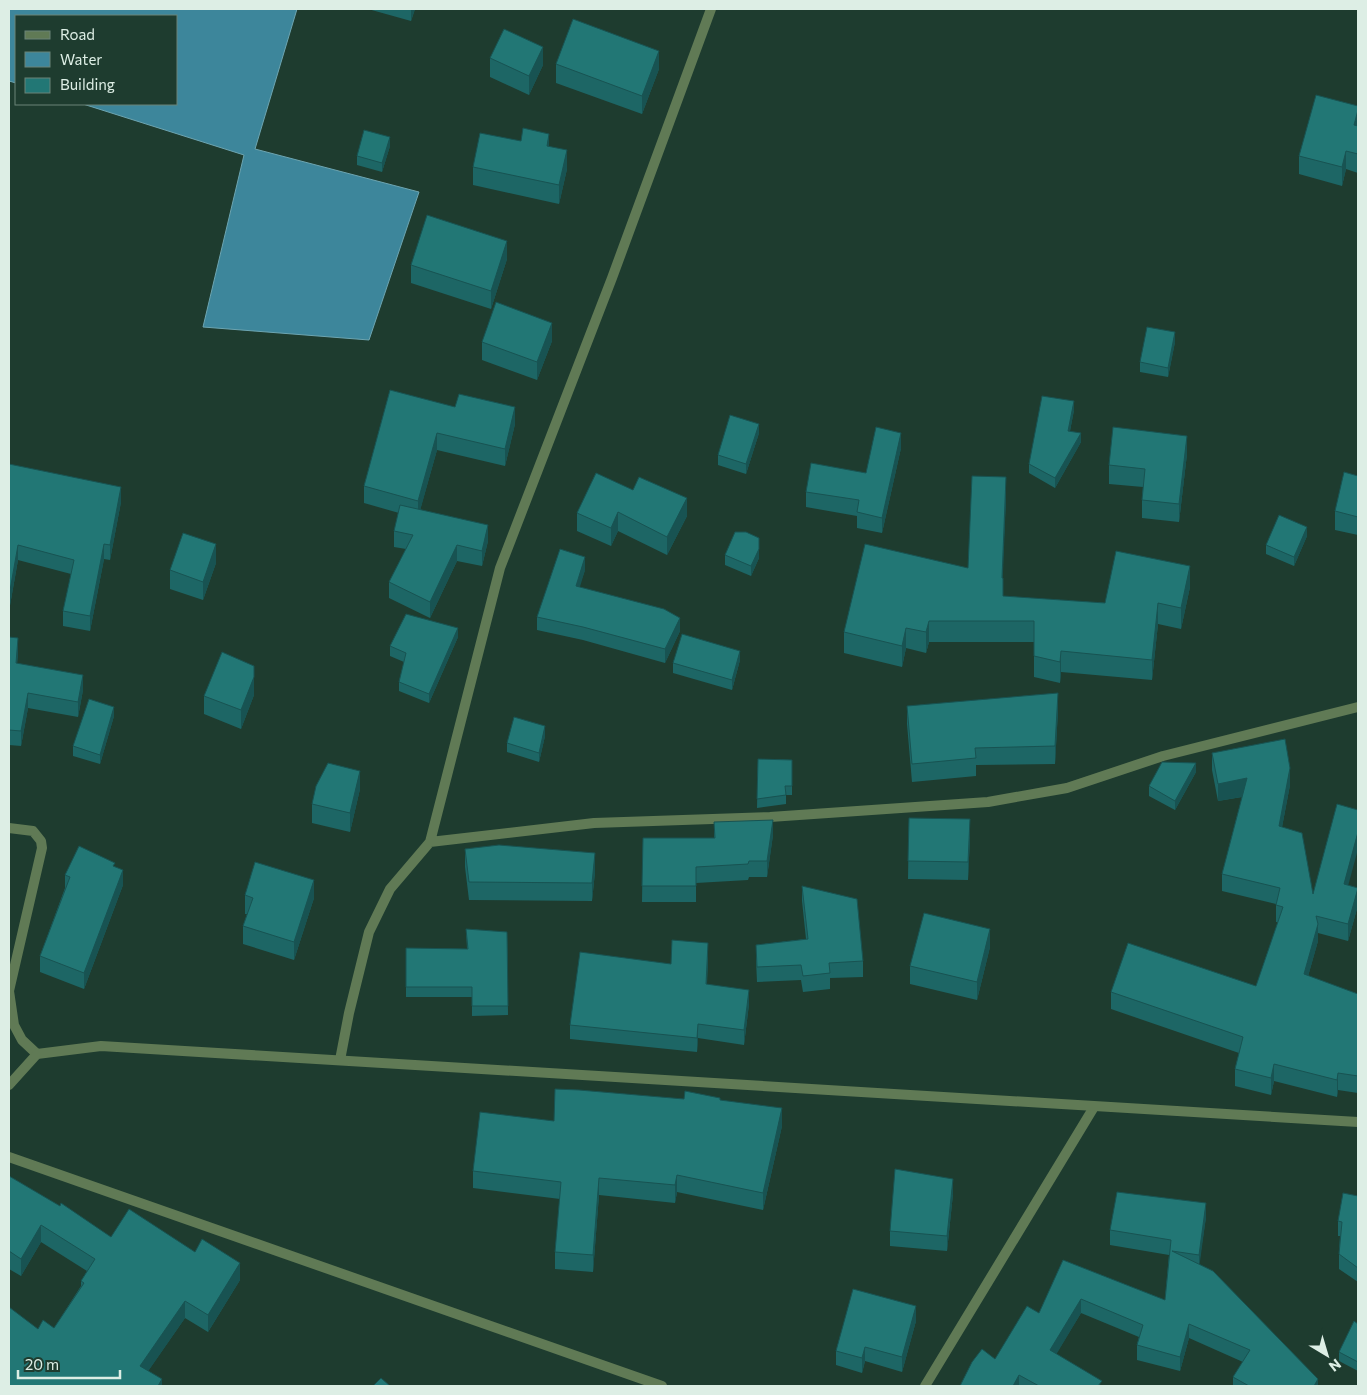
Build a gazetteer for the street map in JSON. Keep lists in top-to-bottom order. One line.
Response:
{"legend":["Road","Water","Building"],"scale_bar":"20 m","north":"bottom right"}
